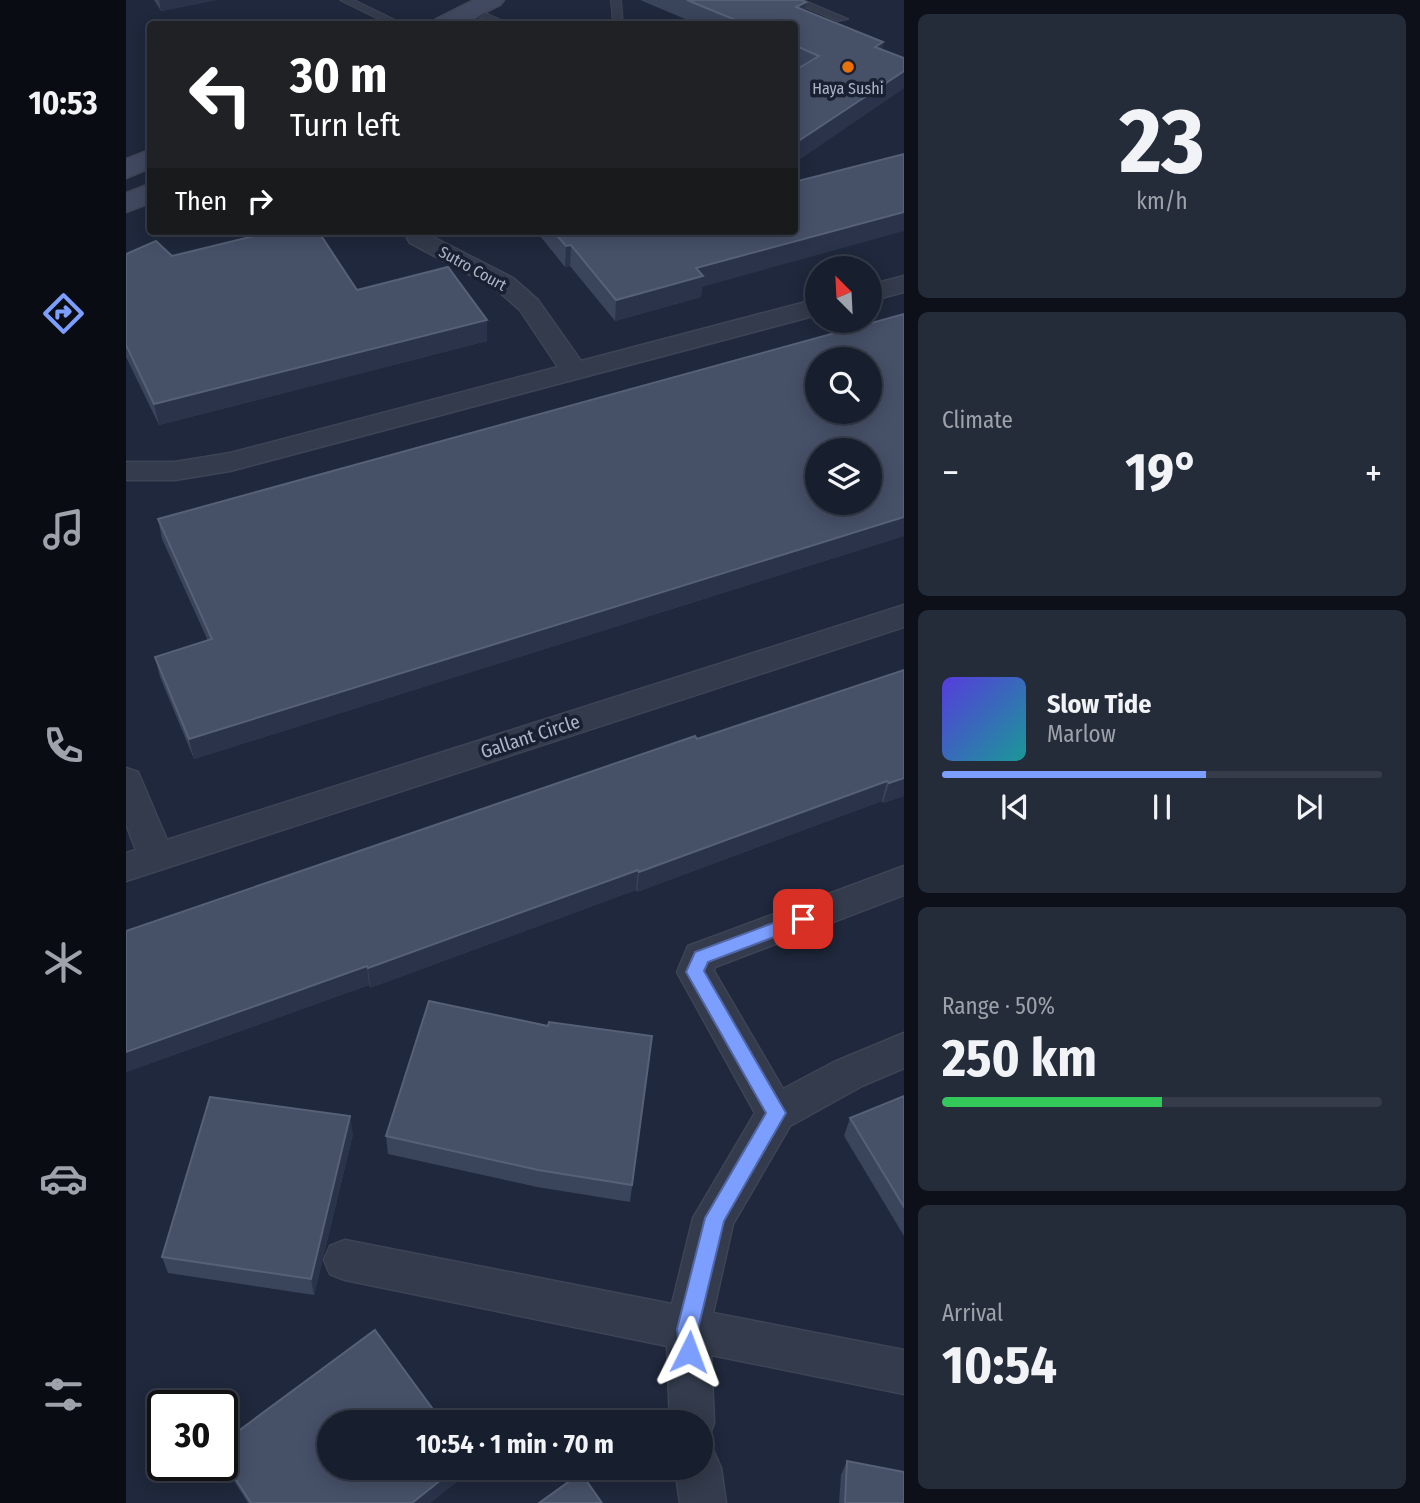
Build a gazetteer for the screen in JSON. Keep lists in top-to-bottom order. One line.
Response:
{"streets":{"street":["Sutro Court","Gallant Circle"]},"places":["Haya Sushi"],"north":"top left","page":{"tabs":"10:53","tile":[["23","km/h"],"Climate",["Range · 50%","250 km"],["Arrival","10:54"]],"turn":["30 m","Turn left"],"then":"Then","heat":["−","19°","+"],"song":["Slow Tide","Marlow"],"limit":"30","trip":"10:54 · 1 min · 70 m"}}
